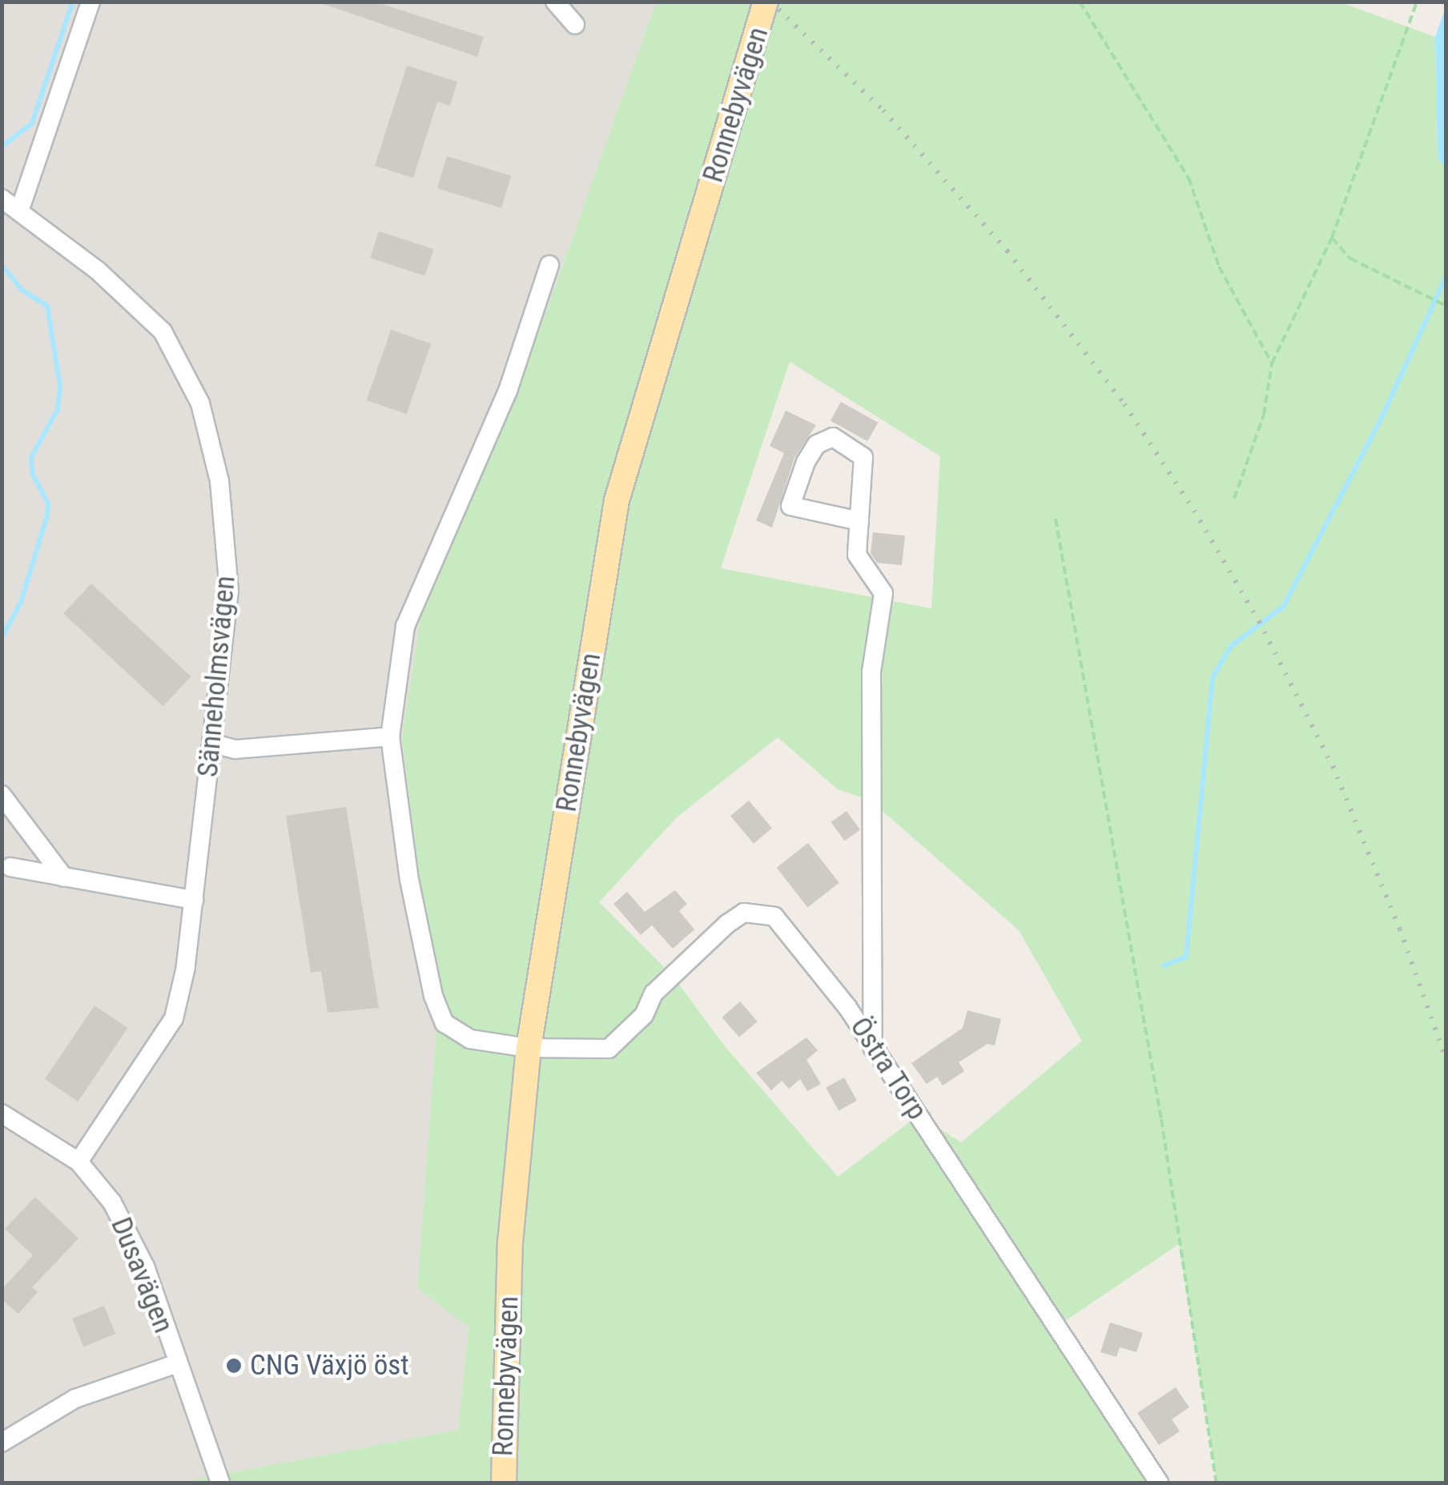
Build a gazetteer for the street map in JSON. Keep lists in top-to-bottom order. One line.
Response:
{"streets":{"main road":["Ronnebyvägen"],"street":["Sänneholmsvägen","Östra Torp","Dusavägen"]},"crossings":[["Ronnebyvägen","Östra Torp"],["Sänneholmsvägen","Dusavägen"]],"places":["CNG Växjö öst"]}
